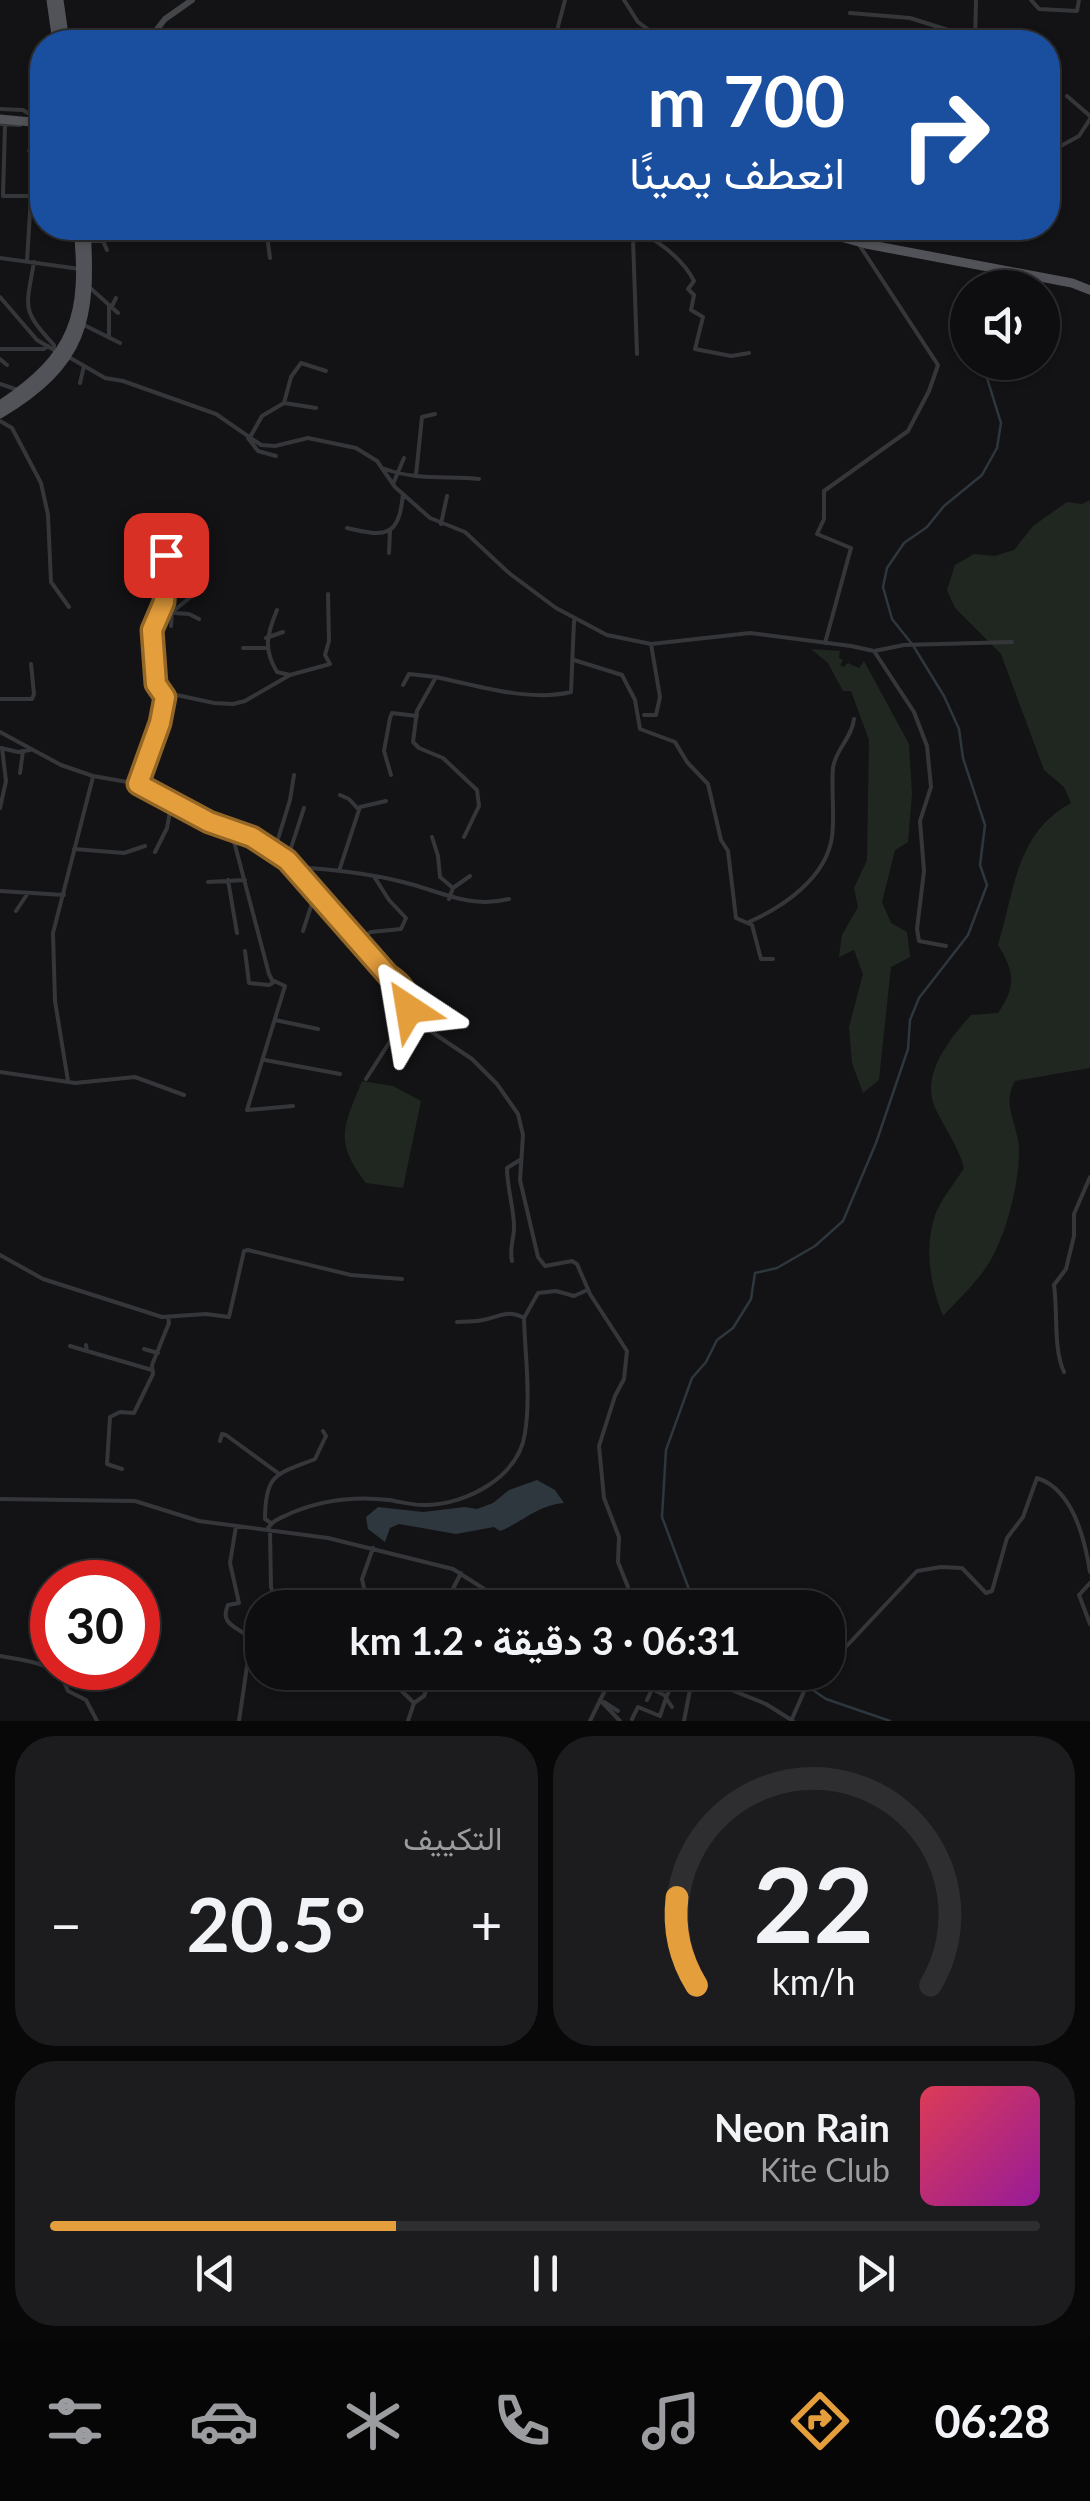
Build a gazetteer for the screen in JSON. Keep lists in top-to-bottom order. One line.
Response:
{"page":{"turn":["700 m","انعطف يمينًا"],"limit":"30","trip":"06:31 · 3 دقيقة · 1.2 km","tile":"التكييف","heat":["−","20.5°","+"],"song":["Neon Rain","Kite Club"],"tabs":"06:28","gauge":["22","km/h"]}}
